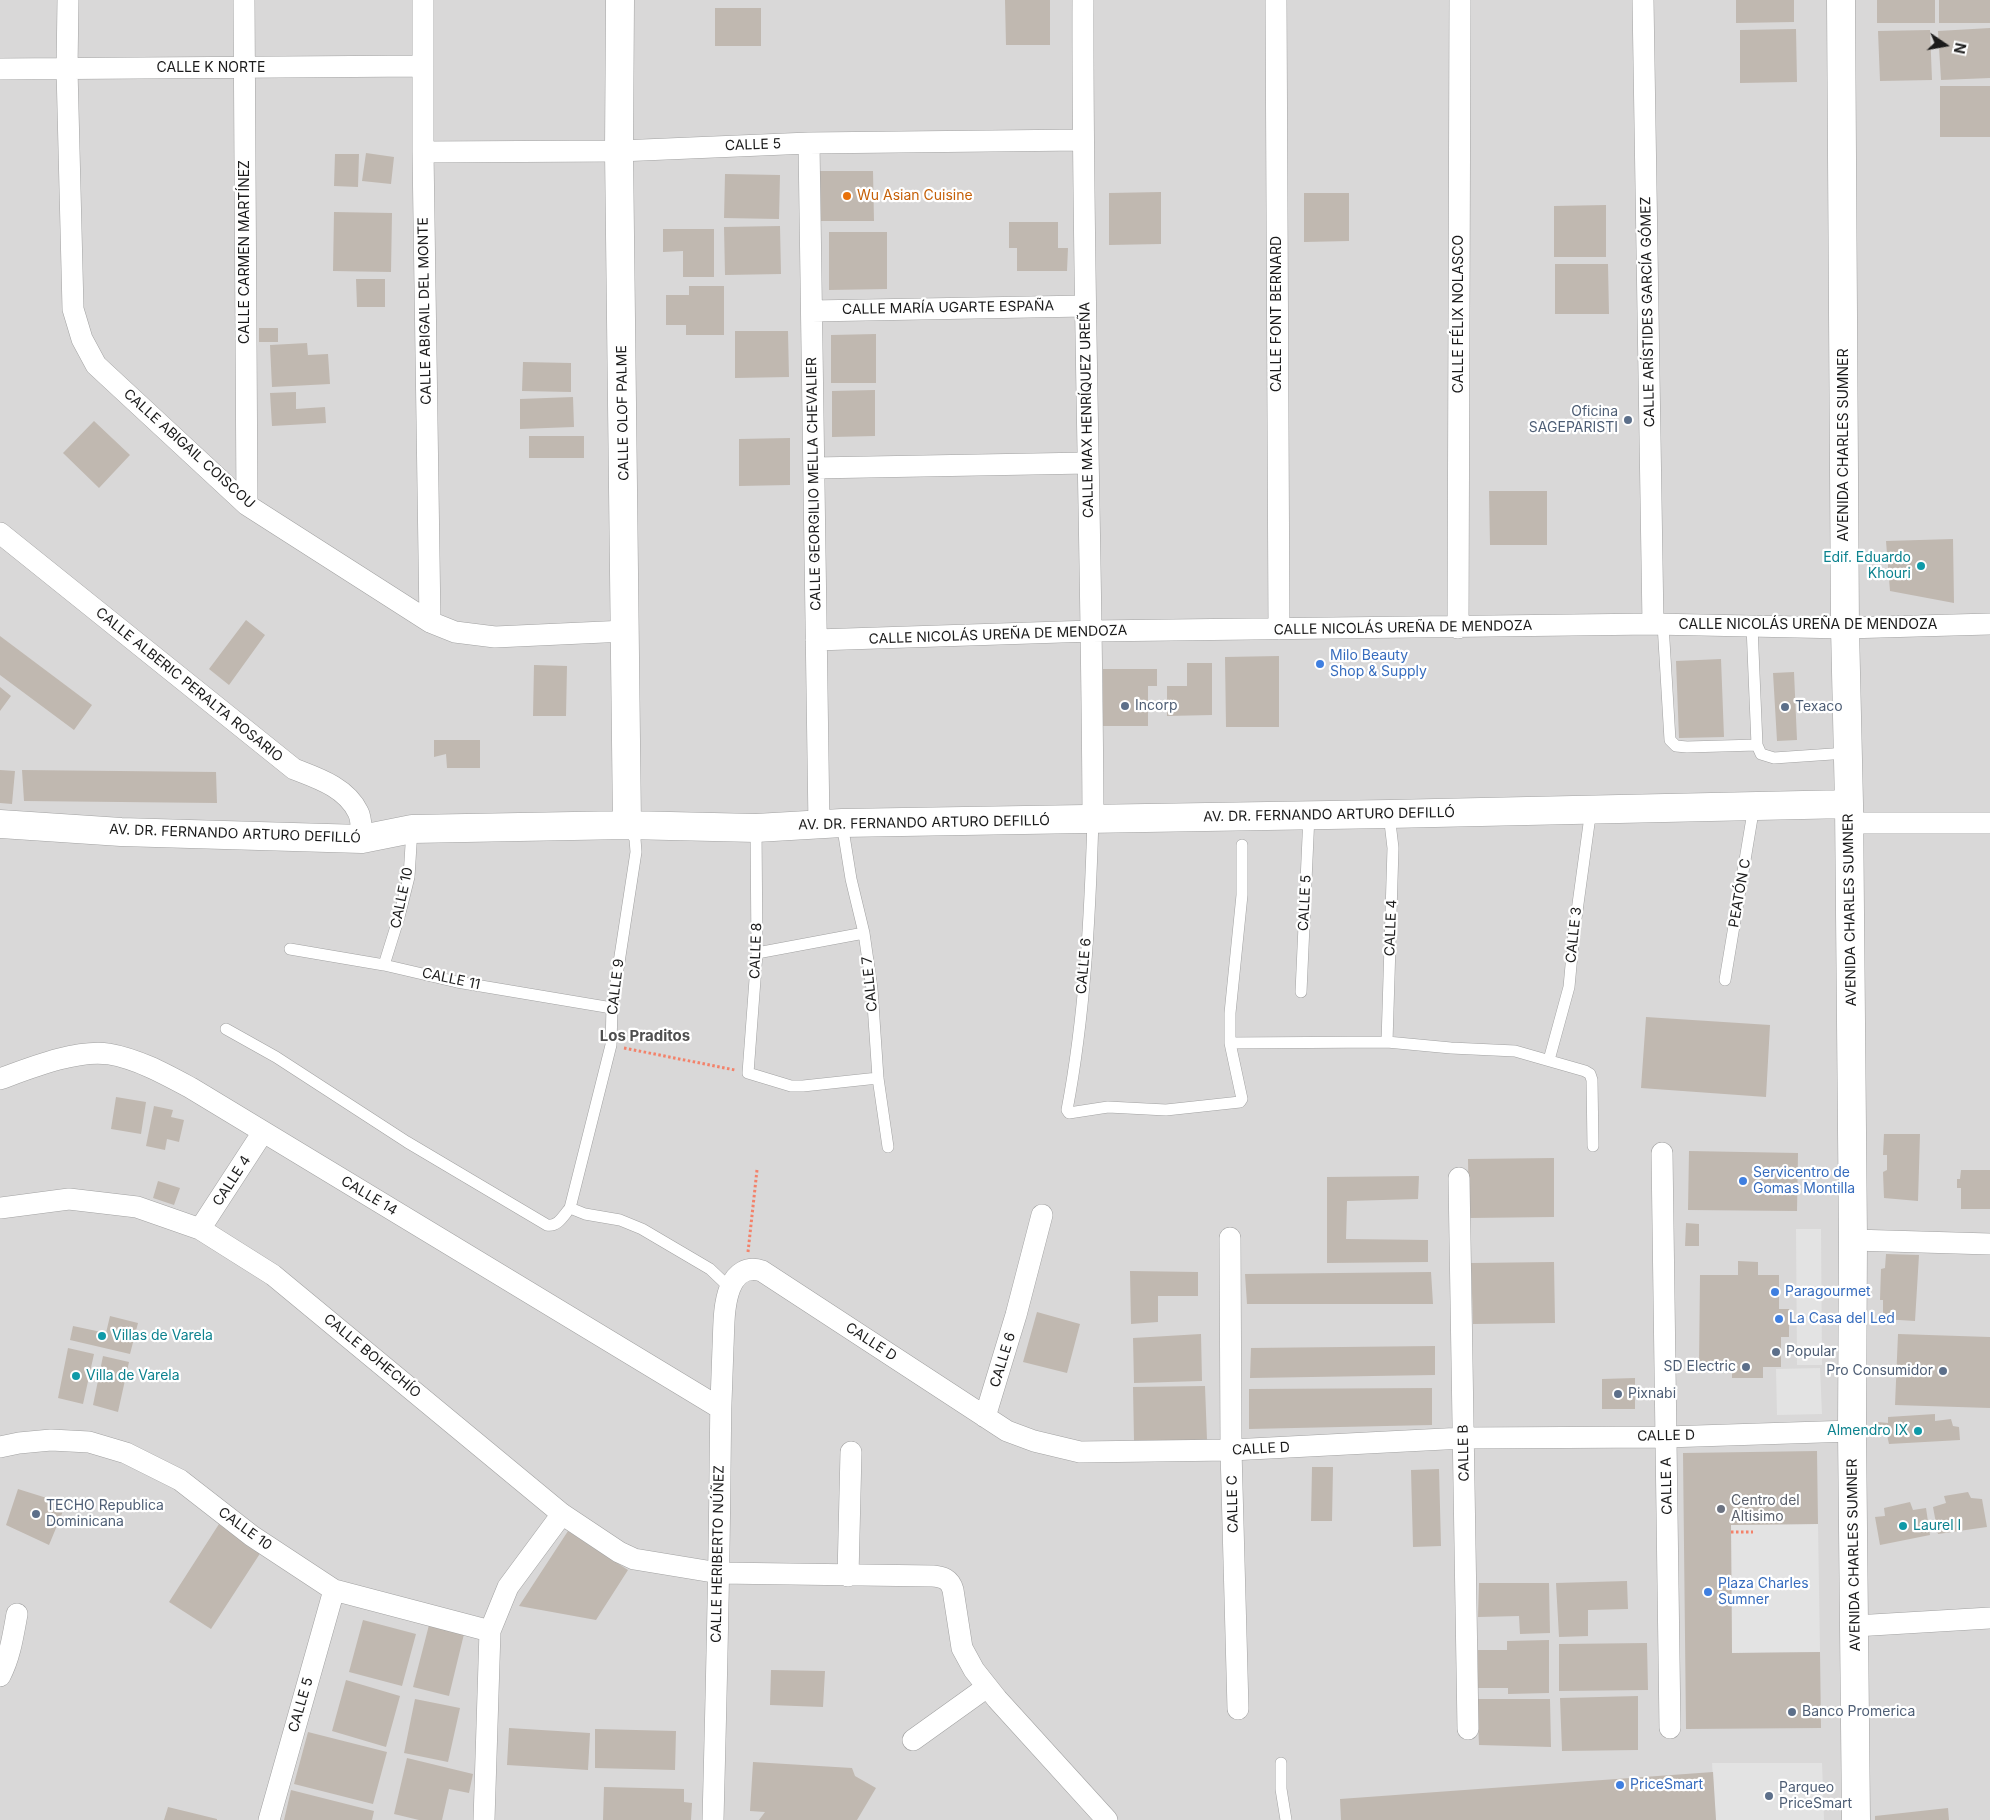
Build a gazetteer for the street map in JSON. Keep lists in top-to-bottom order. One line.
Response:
{"streets":{"street":["CALLE K NORTE","CALLE 5","CALLE CARMEN MARTÍNEZ","CALLE MARÍA UGARTE ESPAÑA","CALLE ABIGAIL DEL MONTE","CALLE ARÍSTIDES GARCÍA GÓMEZ","CALLE FONT BERNARD","CALLE FÉLIX NOLASCO","CALLE MAX HENRÍQUEZ UREÑA","CALLE OLOF PALME","AVENIDA CHARLES SUMNER","CALLE ABIGAIL COISCOU","CALLE GEORGILIO MELLA CHEVALIER","CALLE NICOLÁS UREÑA DE MENDOZA","CALLE ALBERIC PERALTA ROSARIO","AV. DR. FERNANDO ARTURO DEFILLÓ","CALLE 10","CALLE 4","CALLE 6","CALLE 14","CALLE D","CALLE BOHECHÍO","CALLE B","CALLE A","CALLE C","CALLE HERIBERTO NÚÑEZ"],"lane":["PEATÓN C","CALLE 3","CALLE 8","CALLE 11","CALLE 7","CALLE 9"]},"crossings":[["CALLE K NORTE","CALLE CARMEN MARTÍNEZ"],["CALLE K NORTE","CALLE ABIGAIL DEL MONTE"],["CALLE K NORTE","CALLE ABIGAIL COISCOU"],["CALLE 5","CALLE ABIGAIL DEL MONTE"],["CALLE 5","CALLE MAX HENRÍQUEZ UREÑA"],["CALLE 5","CALLE OLOF PALME"],["CALLE 5","CALLE GEORGILIO MELLA CHEVALIER"],["CALLE 5","AV. DR. FERNANDO ARTURO DEFILLÓ"],["CALLE 5","CALLE 10"],["CALLE CARMEN MARTÍNEZ","CALLE ABIGAIL COISCOU"],["CALLE MARÍA UGARTE ESPAÑA","CALLE MAX HENRÍQUEZ UREÑA"],["CALLE MARÍA UGARTE ESPAÑA","CALLE GEORGILIO MELLA CHEVALIER"],["CALLE ABIGAIL DEL MONTE","CALLE ABIGAIL COISCOU"],["CALLE ARÍSTIDES GARCÍA GÓMEZ","CALLE NICOLÁS UREÑA DE MENDOZA"],["CALLE FONT BERNARD","CALLE NICOLÁS UREÑA DE MENDOZA"],["CALLE FÉLIX NOLASCO","CALLE NICOLÁS UREÑA DE MENDOZA"],["CALLE MAX HENRÍQUEZ UREÑA","CALLE NICOLÁS UREÑA DE MENDOZA"],["CALLE MAX HENRÍQUEZ UREÑA","AV. DR. FERNANDO ARTURO DEFILLÓ"],["CALLE MAX HENRÍQUEZ UREÑA","CALLE 6"],["CALLE OLOF PALME","CALLE ABIGAIL COISCOU"],["CALLE OLOF PALME","AV. DR. FERNANDO ARTURO DEFILLÓ"],["CALLE OLOF PALME","CALLE 9"],["AVENIDA CHARLES SUMNER","CALLE NICOLÁS UREÑA DE MENDOZA"],["AVENIDA CHARLES SUMNER","AV. DR. FERNANDO ARTURO DEFILLÓ"],["AVENIDA CHARLES SUMNER","CALLE D"],["CALLE GEORGILIO MELLA CHEVALIER","CALLE NICOLÁS UREÑA DE MENDOZA"],["CALLE GEORGILIO MELLA CHEVALIER","AV. DR. FERNANDO ARTURO DEFILLÓ"],["CALLE GEORGILIO MELLA CHEVALIER","CALLE 7"],["CALLE ALBERIC PERALTA ROSARIO","AV. DR. FERNANDO ARTURO DEFILLÓ"],["AV. DR. FERNANDO ARTURO DEFILLÓ","PEATÓN C"],["AV. DR. FERNANDO ARTURO DEFILLÓ","CALLE 10"],["AV. DR. FERNANDO ARTURO DEFILLÓ","CALLE 4"],["AV. DR. FERNANDO ARTURO DEFILLÓ","CALLE 3"],["AV. DR. FERNANDO ARTURO DEFILLÓ","CALLE 8"],["AV. DR. FERNANDO ARTURO DEFILLÓ","CALLE 6"],["AV. DR. FERNANDO ARTURO DEFILLÓ","CALLE 7"],["AV. DR. FERNANDO ARTURO DEFILLÓ","CALLE 9"],["CALLE 10","CALLE 11"],["CALLE 4","CALLE 14"],["CALLE 4","CALLE BOHECHÍO"],["CALLE 6","CALLE D"],["CALLE 11","CALLE 9"],["CALLE 14","CALLE HERIBERTO NÚÑEZ"],["CALLE D","CALLE B"],["CALLE D","CALLE A"],["CALLE D","CALLE C"],["CALLE BOHECHÍO","CALLE HERIBERTO NÚÑEZ"]],"districts":["Los Praditos"],"places":["Wu Asian Cuisine","Oficina SAGEPARISTI","Edif. Eduardo Khouri","Milo Beauty Shop & Supply","Incorp","Texaco","Servicentro de Gomas Montilla","Paragourmet","La Casa del Led","Villas de Varela","Popular","SD Electric","Pro Consumidor","Villa de Varela","Pixnabi","Almendro IX","Centro del Altisimo","TECHO Republica Dominicana","Laurel I","Plaza Charles Sumner","Banco Promerica","PriceSmart","Parqueo PriceSmart"],"north":"right"}
